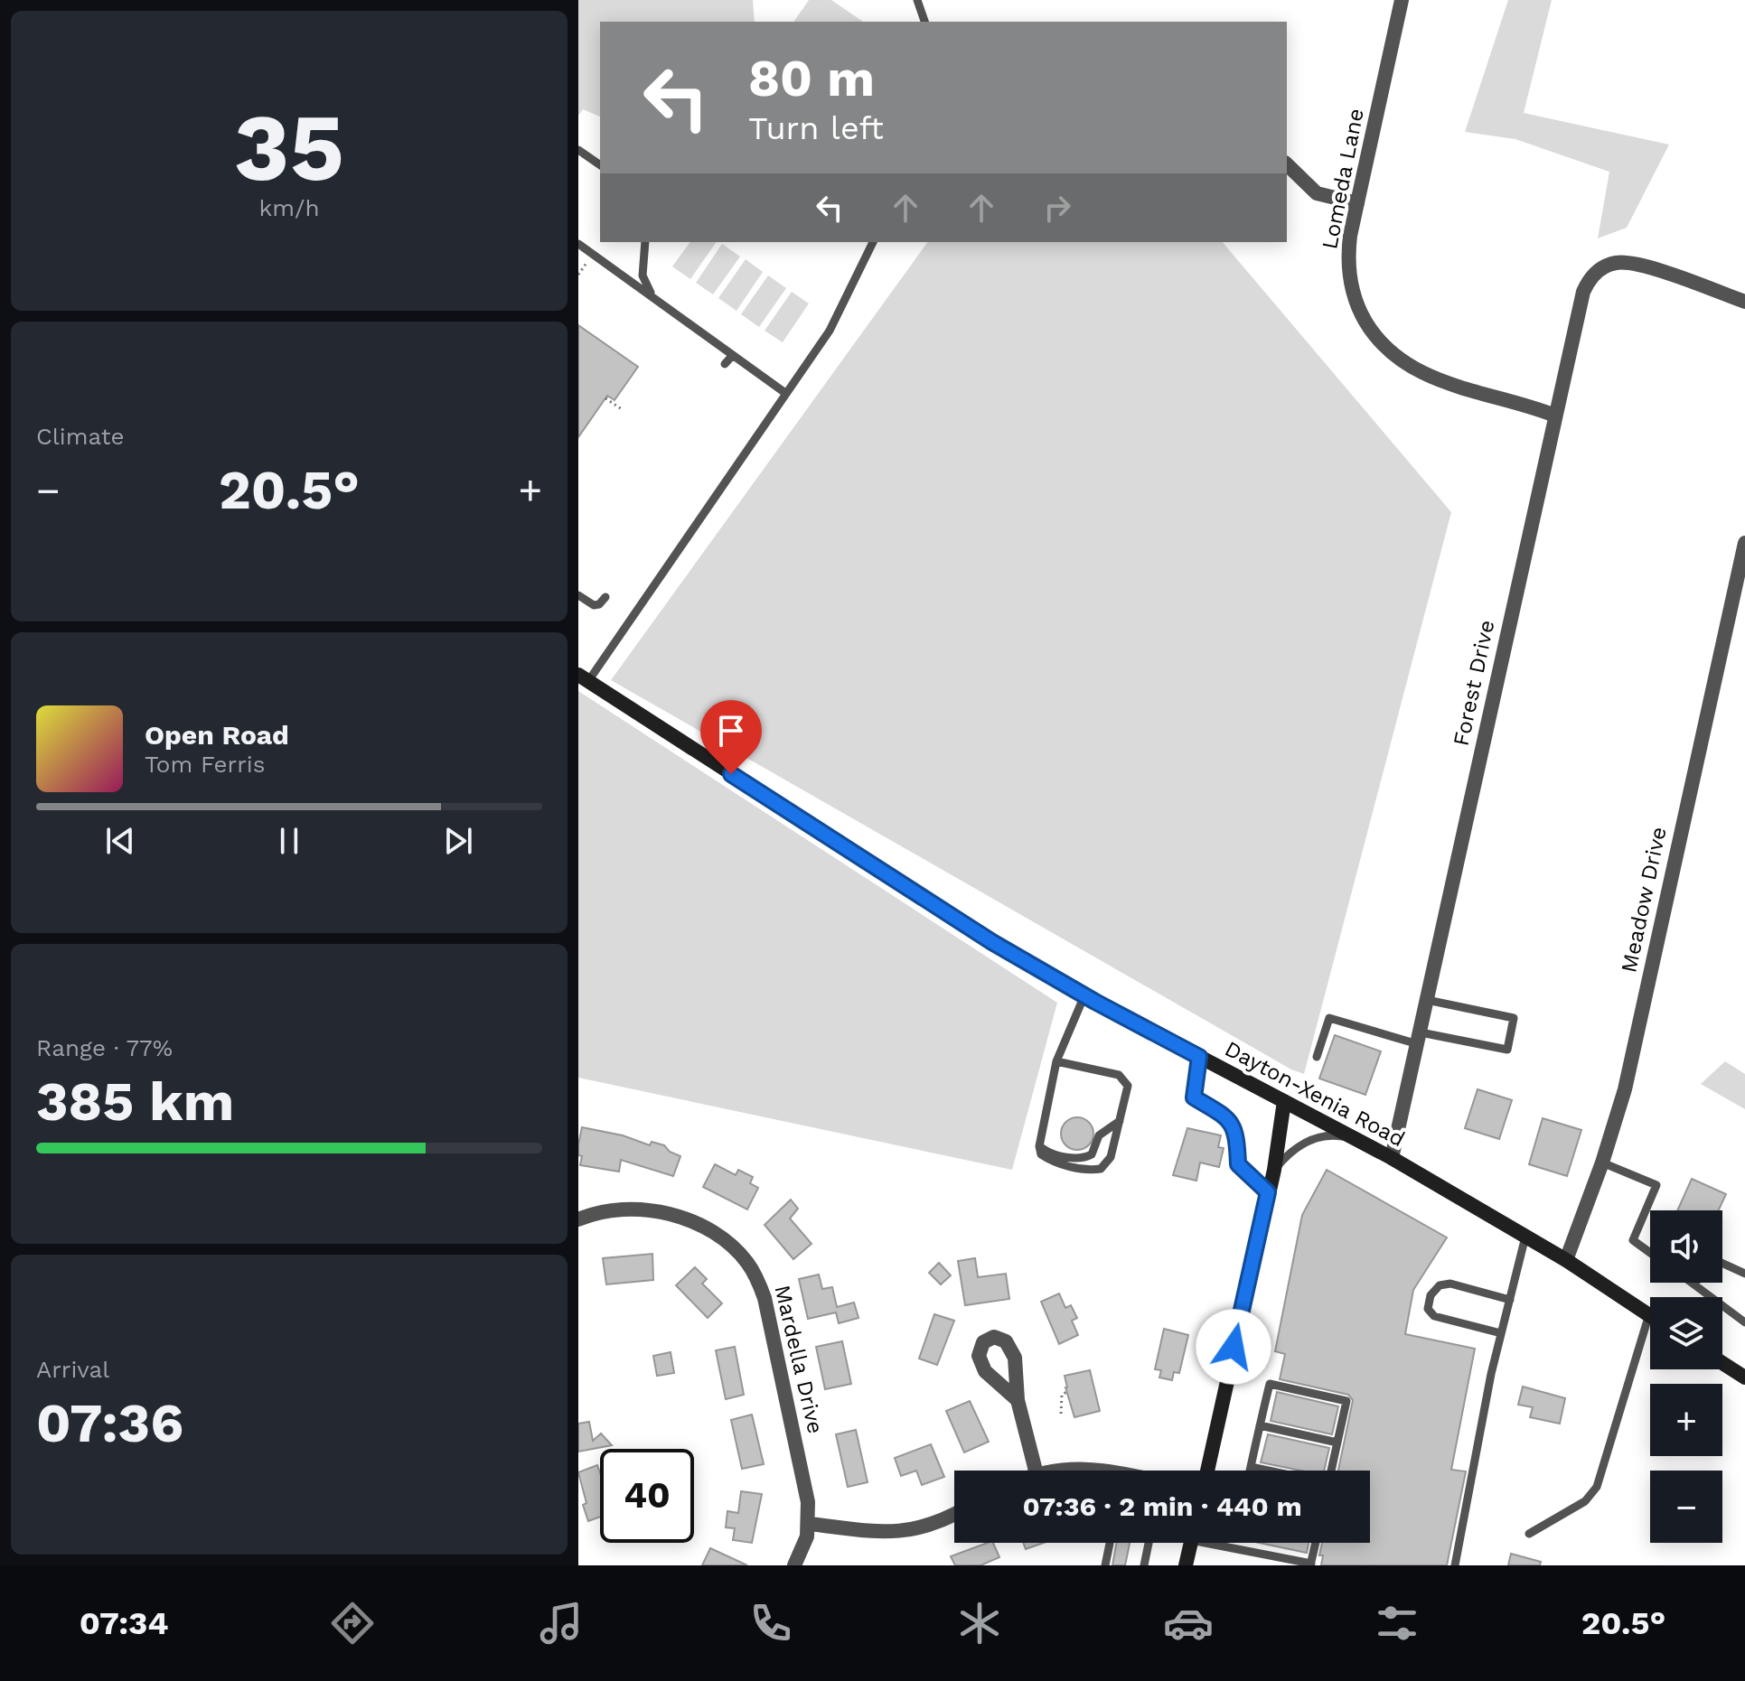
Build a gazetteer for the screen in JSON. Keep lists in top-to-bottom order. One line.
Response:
{"streets":{"main road":["Dayton-Xenia Road"],"street":["Lomeda Lane","Forest Drive","Meadow Drive","Mardella Drive"]},"crossings":[["Lomeda Lane","Forest Drive"],["Forest Drive","Dayton-Xenia Road"],["Meadow Drive","Dayton-Xenia Road"]],"page":{"tile":[["35","km/h"],"Climate",["Range · 77%","385 km"],["Arrival","07:36"]],"turn":["80 m","Turn left"],"heat":["−","20.5°","+"],"song":["Open Road","Tom Ferris"],"map_buttons":["+","−"],"limit":"40","trip":"07:36 · 2 min · 440 m","tabs":["07:34","20.5°"]}}
